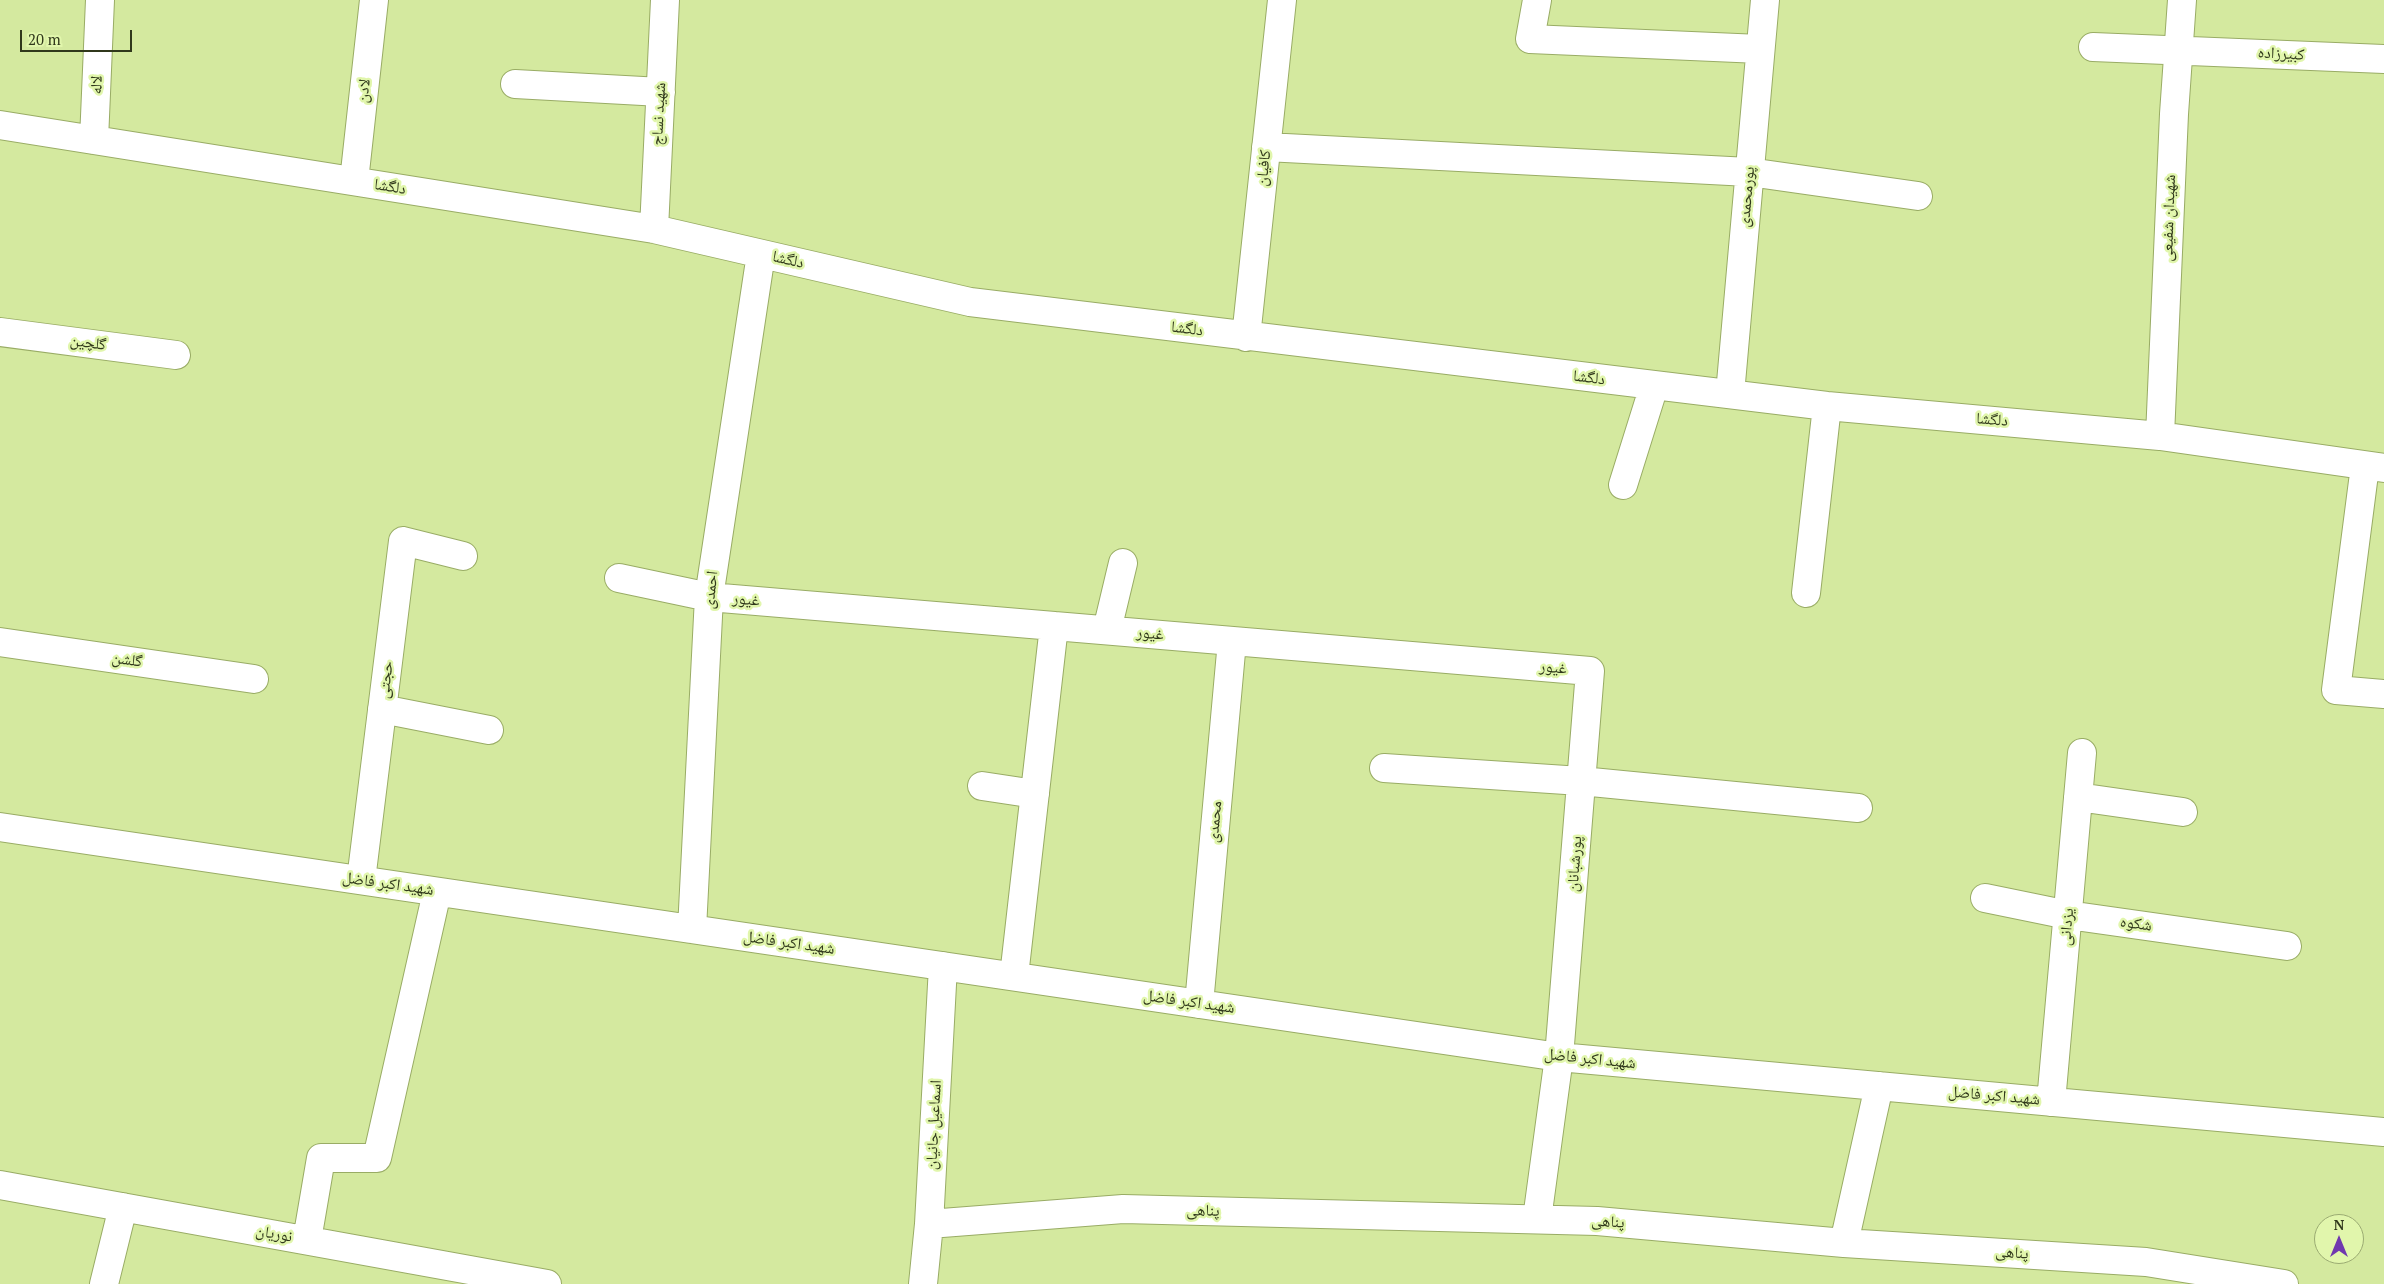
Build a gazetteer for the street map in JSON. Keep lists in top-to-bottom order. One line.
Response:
{"streets":{"street":["کبیرزاده","لاله","لادن","شهید نساج","کافیان","دلگشا","پورمحمدی","شهیدان شفیعی","گلچین","احمدی","غیور","گلشن","حجتی","محمدی","پورشبانان","شهید اکبر فاضل","شکوه","یزدانی","اسماعیل جانیان","پناهی","نوریان"]},"crossings":[["کبیرزاده","شهیدان شفیعی"],["لاله","دلگشا"],["لادن","دلگشا"],["شهید نساج","دلگشا"],["کافیان","دلگشا"],["دلگشا","پورمحمدی"],["دلگشا","شهیدان شفیعی"],["دلگشا","احمدی"],["احمدی","غیور"],["احمدی","شهید اکبر فاضل"],["غیور","محمدی"],["غیور","پورشبانان"],["حجتی","شهید اکبر فاضل"],["محمدی","شهید اکبر فاضل"],["پورشبانان","شهید اکبر فاضل"],["پورشبانان","پناهی"],["شهید اکبر فاضل","یزدانی"],["شهید اکبر فاضل","اسماعیل جانیان"],["شکوه","یزدانی"],["اسماعیل جانیان","پناهی"]],"scale_bar":"20 m","north":"top"}
